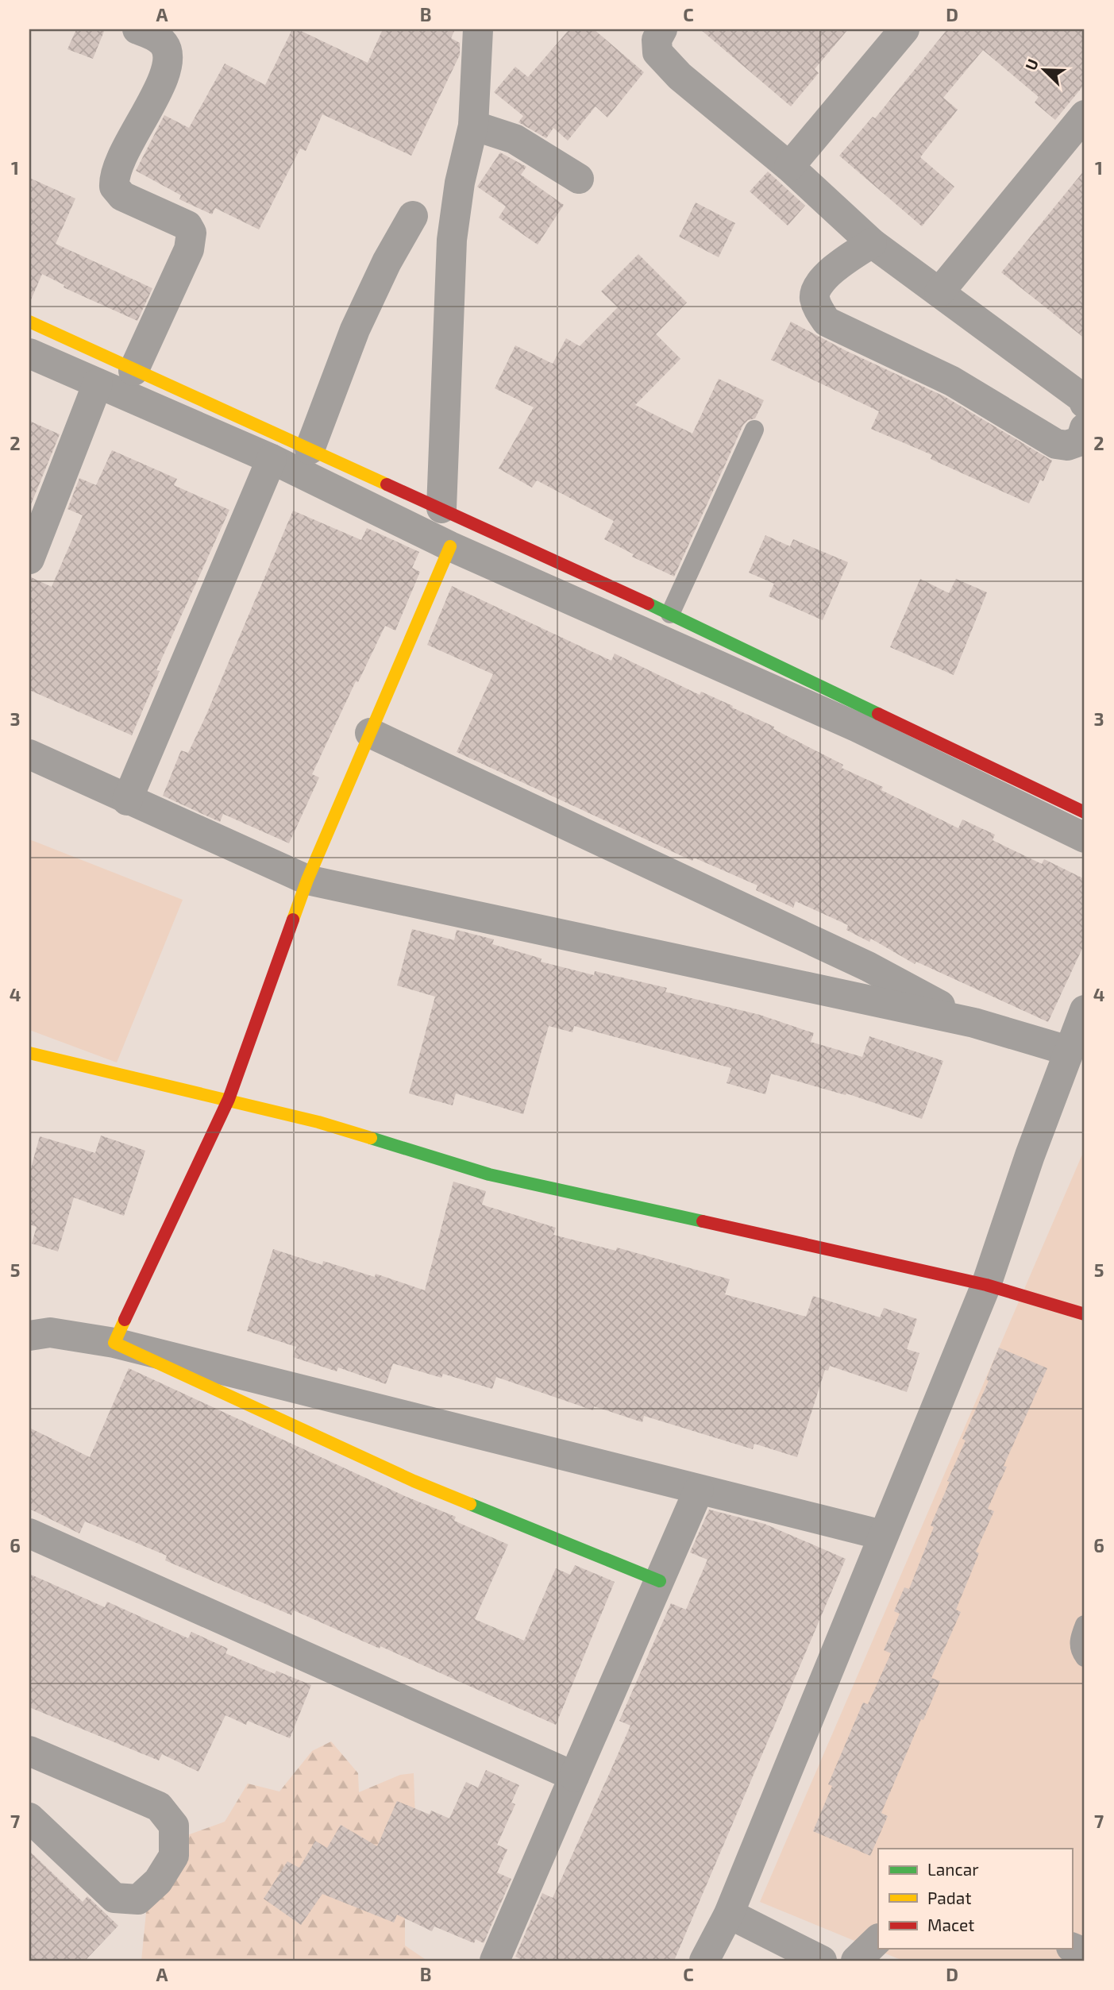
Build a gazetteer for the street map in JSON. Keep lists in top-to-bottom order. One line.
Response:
{"legend":["Lancar","Padat","Macet"],"north":"top left","grid":{"columns":["A","B","C","D"],"rows":["1","2","3","4","5","6","7"]}}
